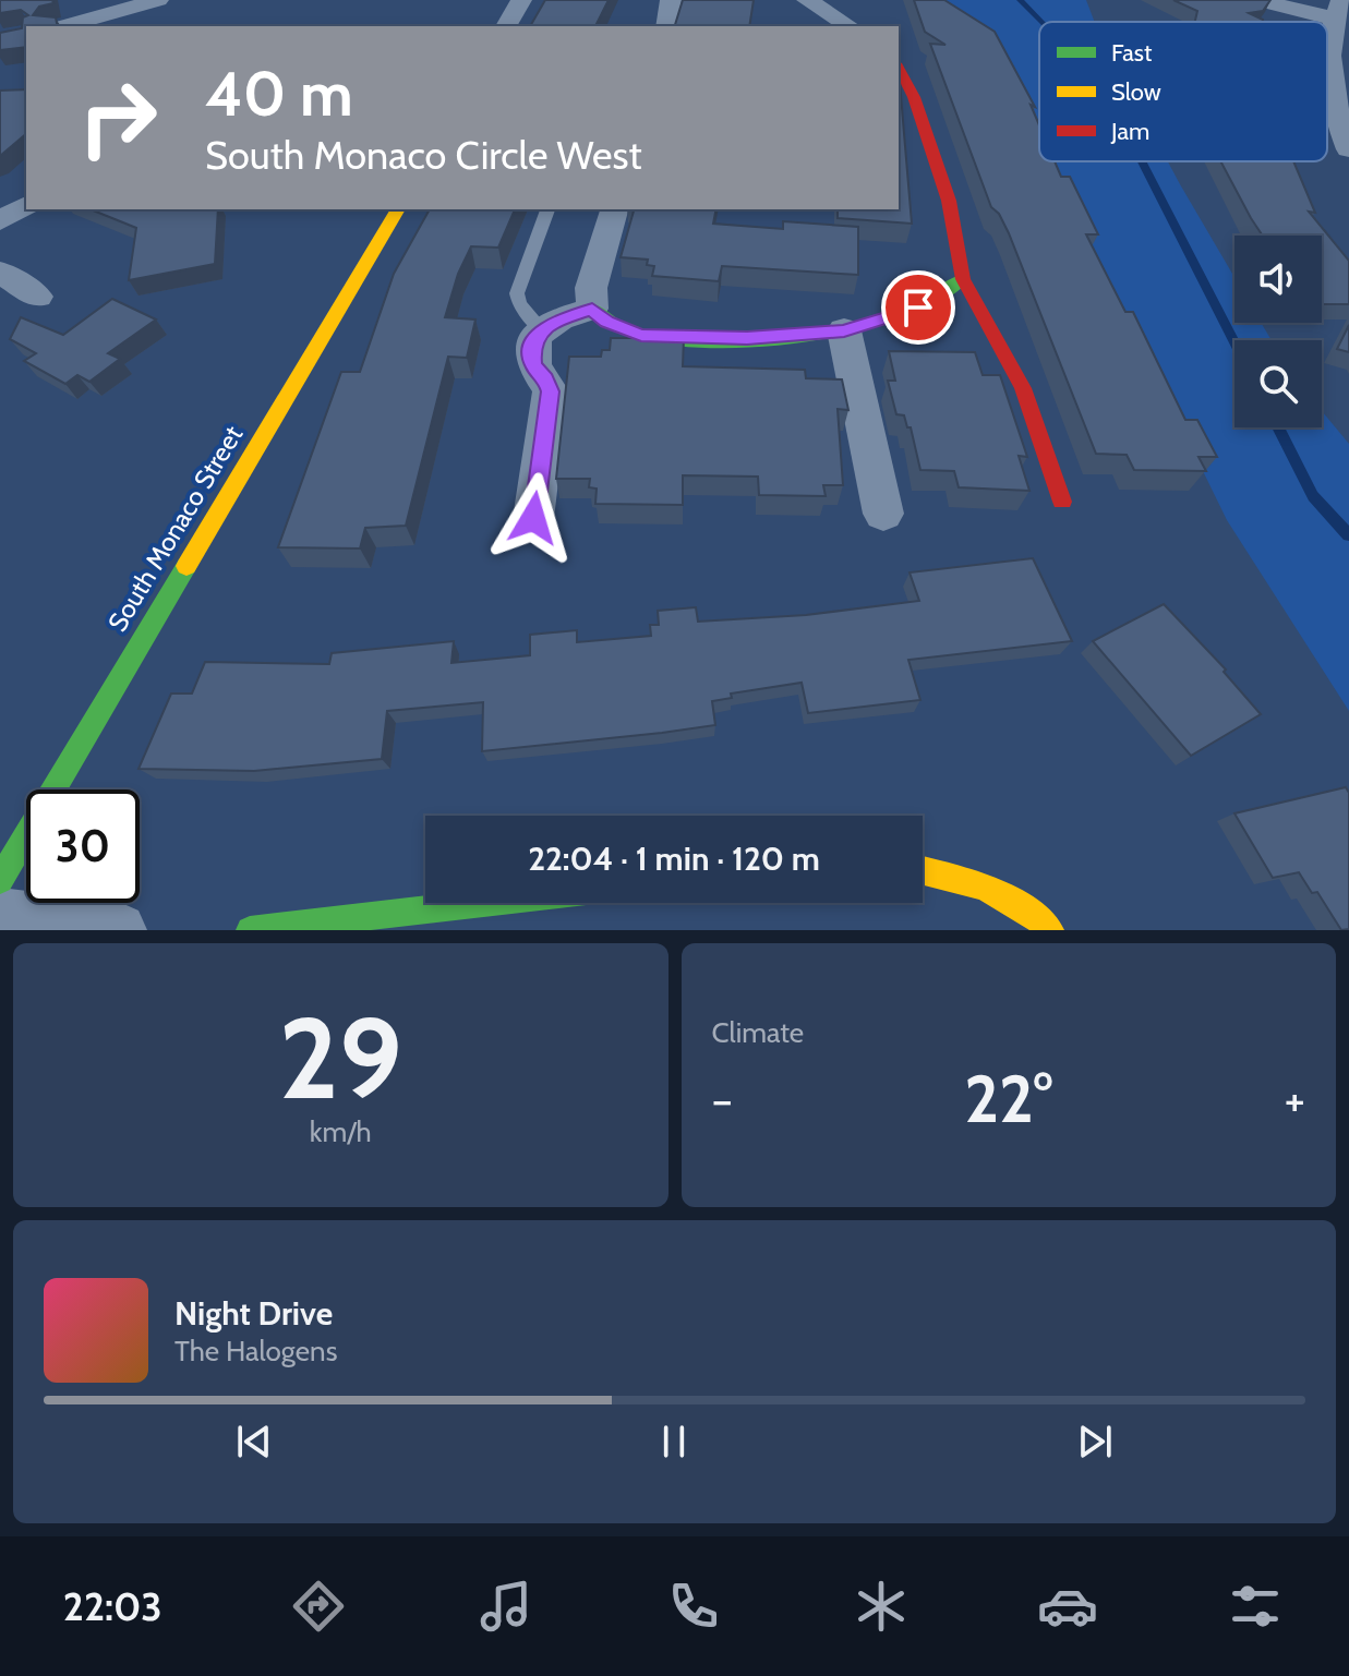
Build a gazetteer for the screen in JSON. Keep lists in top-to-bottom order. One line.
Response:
{"streets":{"street":["South Monaco Street"]},"legend":["Fast","Slow","Jam"],"page":{"turn":["40 m","South Monaco Circle West"],"limit":"30","trip":"22:04 · 1 min · 120 m","tile":[["29","km/h"],"Climate"],"heat":["−","22°","+"],"song":["Night Drive","The Halogens"],"tabs":"22:03"}}
